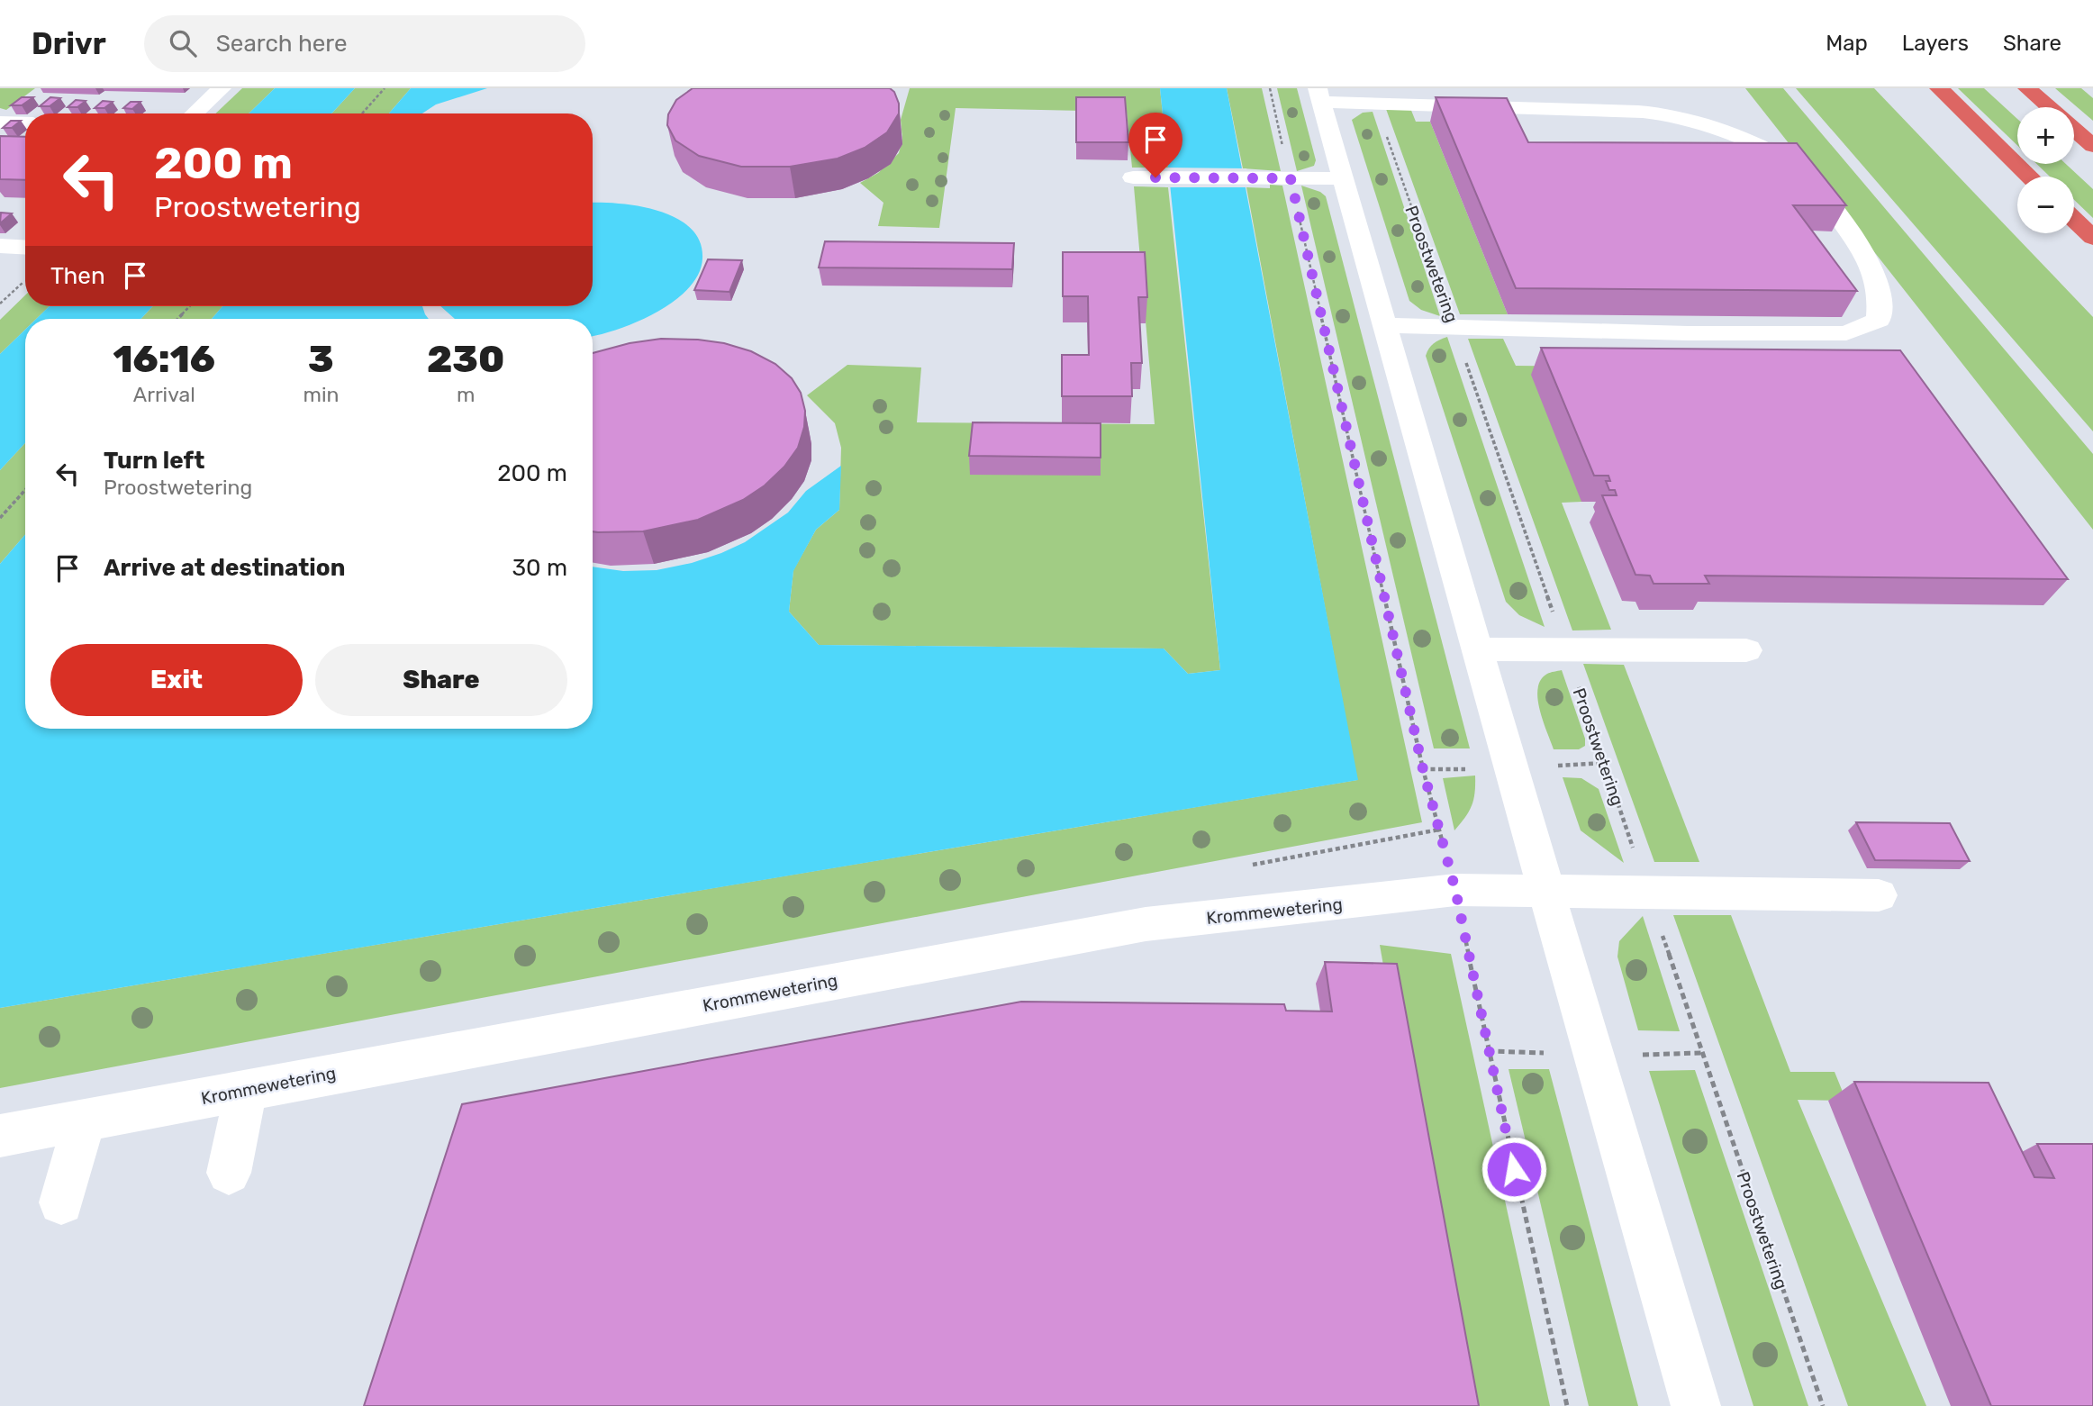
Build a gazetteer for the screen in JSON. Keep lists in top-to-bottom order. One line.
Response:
{"streets":{"street":["Krommewetering"],"path":["Proostwetering"]},"crossings":[["Proostwetering","Krommewetering"]],"page":{"header":"Drivr","search":"Search here","nav":["Map","Layers","Share"],"map_buttons":["+","−"],"turn":["200 m","Proostwetering"],"then":"Then","eta":["16:16","Arrival","3","min","230","m"],"list":[{"name":"Turn left","note":"Proostwetering","value":"200 m"},{"name":"Arrive at destination","value":"30 m"}],"buttons":["Exit","Share"]}}
